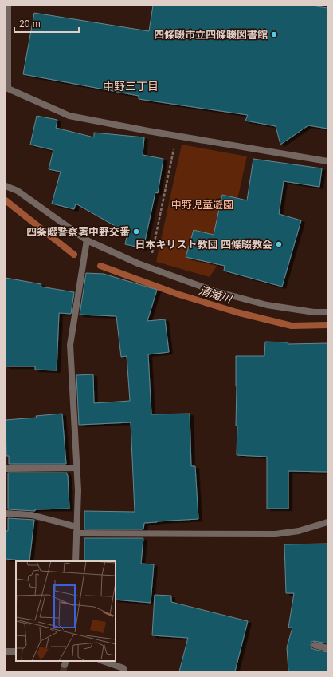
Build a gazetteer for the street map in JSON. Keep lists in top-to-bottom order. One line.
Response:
{"districts":["中野三丁目"],"water":["清滝川"],"parks":["中野児童遊園"],"places":["四條畷市立四條畷図書館","四条畷警察署中野交番","日本キリスト教団 四條畷教会"],"scale_bar":"20 m"}
